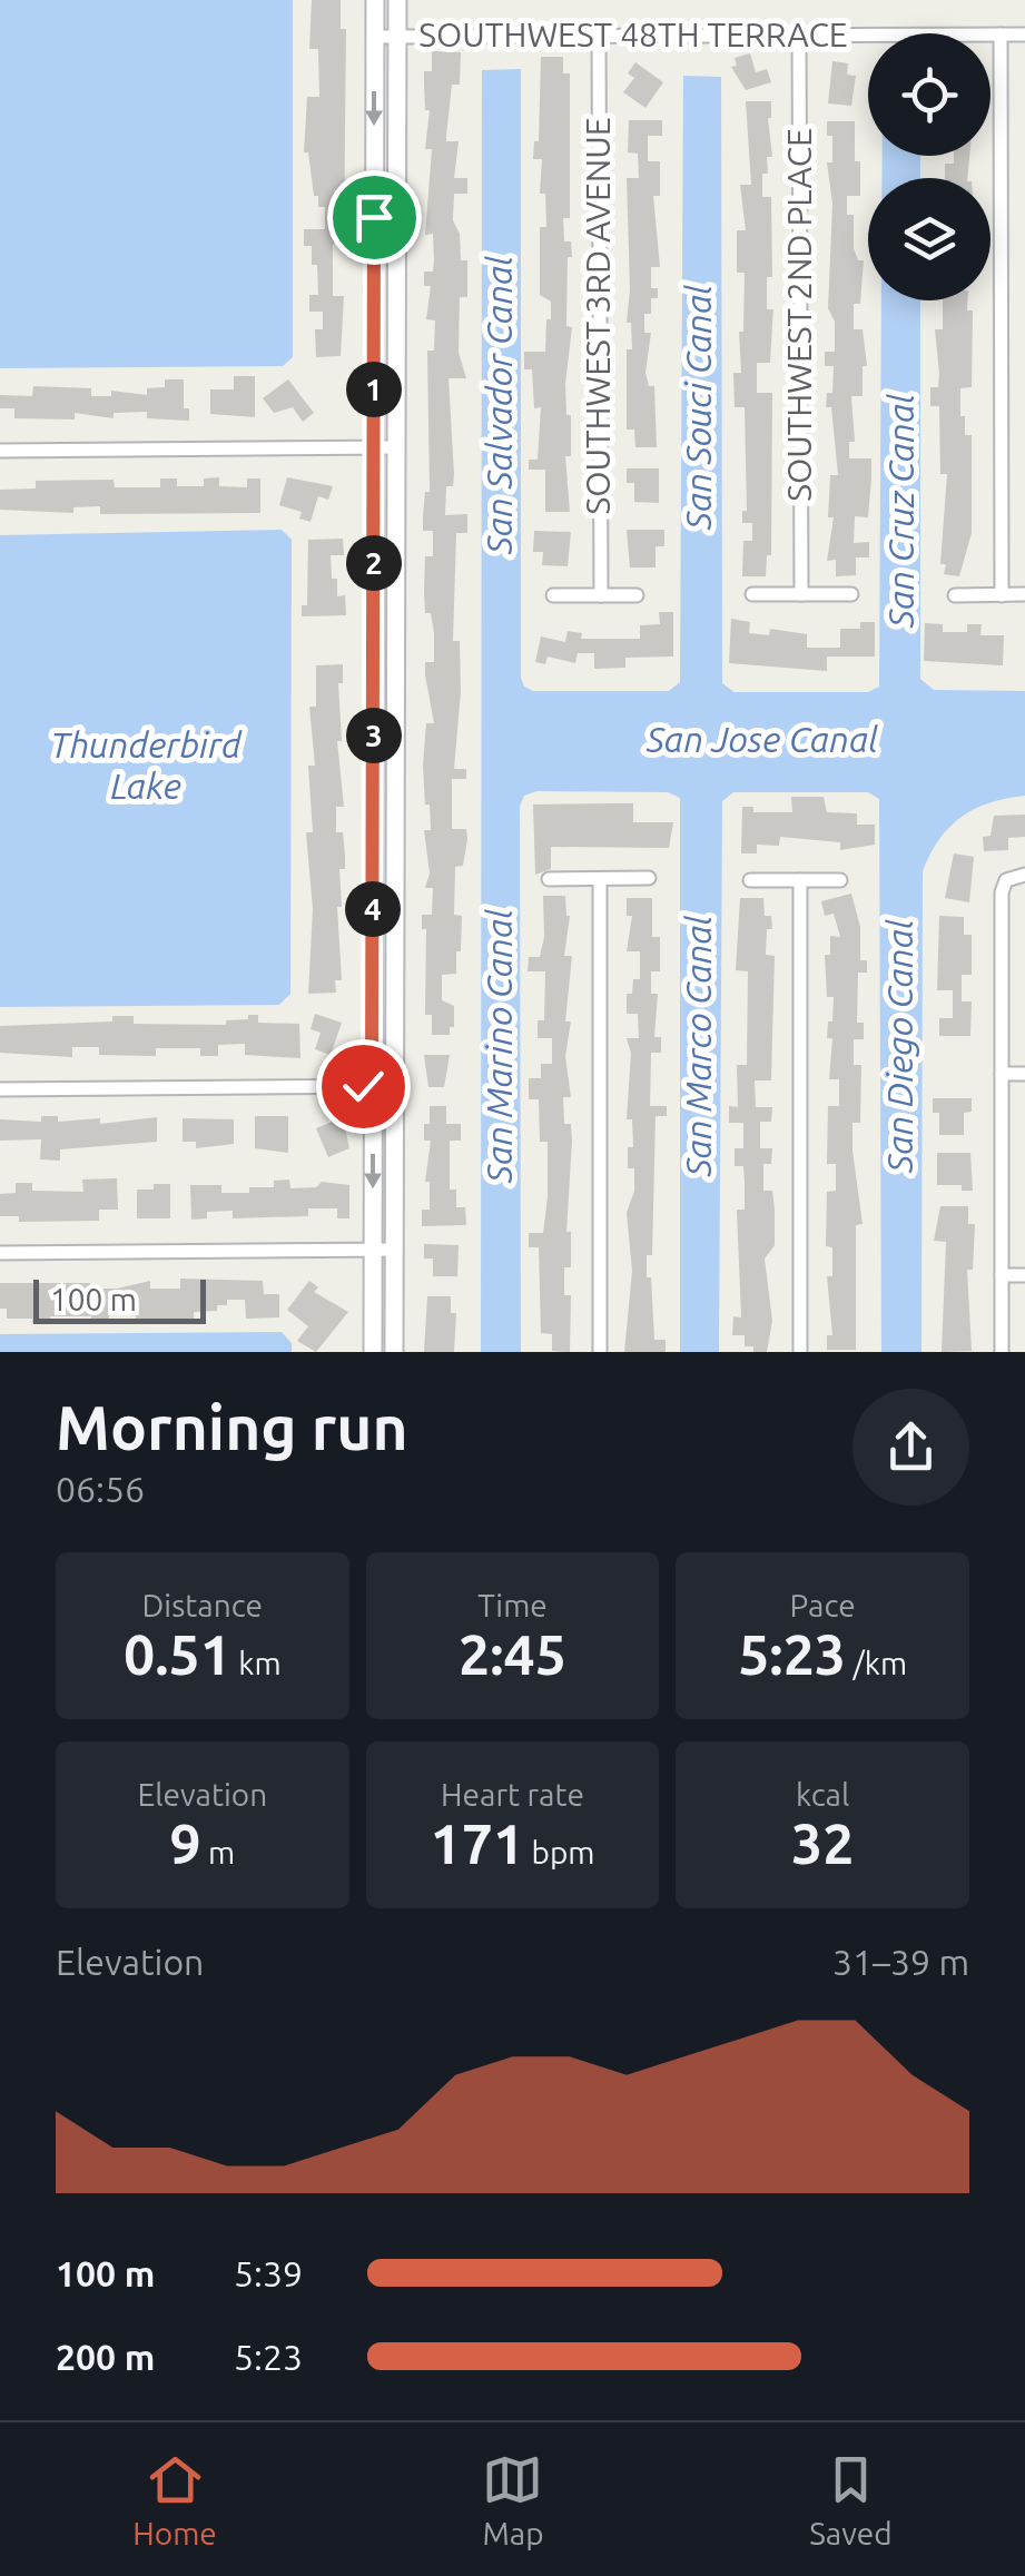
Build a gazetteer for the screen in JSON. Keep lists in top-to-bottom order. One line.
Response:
{"streets":{"street":["SOUTHWEST 48TH TERRACE","SOUTHWEST 2ND PLACE","SOUTHWEST 3RD AVENUE"]},"crossings":[["SOUTHWEST 48TH TERRACE","SOUTHWEST 2ND PLACE"],["SOUTHWEST 48TH TERRACE","SOUTHWEST 3RD AVENUE"]],"water":["San Salvador Canal","San Souci Canal","San Cruz Canal","San Jose Canal","Thunderbird Lake","San Marino Canal","San Marco Canal","San Diego Canal"],"scale_bar":"100 m","page":{"pins":["1","2","3","4"],"scale":"100 m","heading":["Morning run","06:56"],"stats":[["Distance","0.51 km"],["Time","2:45"],["Pace","5:23 /km"],["Elevation","9 m"],["Heart rate","171 bpm"],["kcal","32"]],"chart":["Elevation","31–39 m"],"list":[{"name":"100 m","note":"5:39"},{"name":"200 m","note":"5:23"}],"tabs":["Home","Map","Saved"]}}
